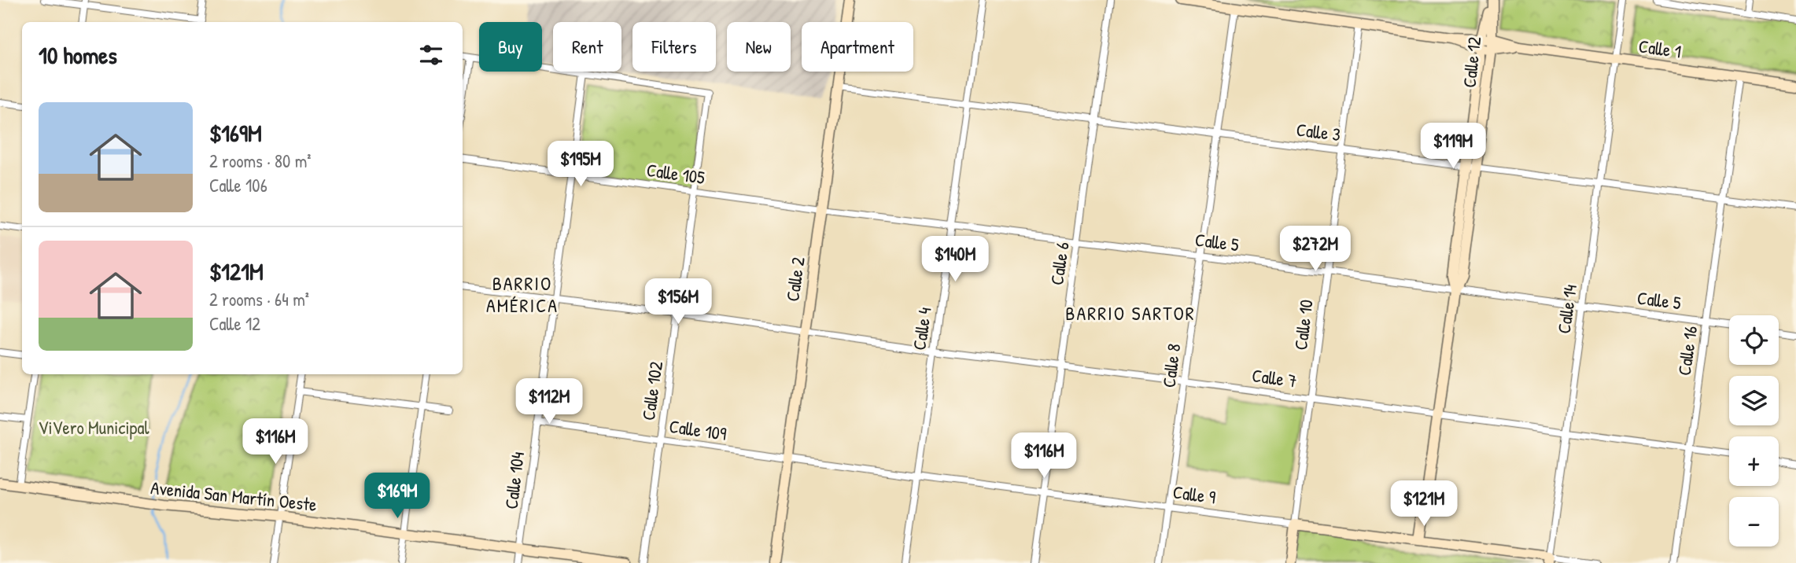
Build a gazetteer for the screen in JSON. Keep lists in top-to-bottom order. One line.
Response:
{"streets":{"street":["Calle 1","Calle 12","Calle 3","Calle 105","Calle 5","Calle 6","Calle 2","Calle 14","Calle 10","Calle 4","Calle 16","Calle 8","Calle 7","Calle 102","Calle 109","Calle 104","Calle 9","Avenida San Martín Oeste"]},"crossings":[["Calle 1","Calle 12"],["Calle 1","Calle 14"],["Calle 1","Calle 10"],["Calle 1","Calle 16"],["Calle 1","Calle 8"],["Calle 12","Calle 3"],["Calle 12","Calle 5"],["Calle 12","Calle 7"],["Calle 12","Calle 9"],["Calle 3","Calle 6"],["Calle 3","Calle 2"],["Calle 3","Calle 14"],["Calle 3","Calle 10"],["Calle 3","Calle 4"],["Calle 3","Calle 16"],["Calle 3","Calle 8"],["Calle 105","Calle 5"],["Calle 105","Calle 2"],["Calle 105","Calle 102"],["Calle 105","Calle 104"],["Calle 5","Calle 6"],["Calle 5","Calle 2"],["Calle 5","Calle 14"],["Calle 5","Calle 10"],["Calle 5","Calle 4"],["Calle 5","Calle 16"],["Calle 5","Calle 8"],["Calle 6","Calle 7"],["Calle 6","Calle 9"],["Calle 2","Calle 7"],["Calle 2","Calle 109"],["Calle 2","Calle 9"],["Calle 14","Calle 7"],["Calle 14","Calle 9"],["Calle 10","Calle 7"],["Calle 10","Calle 9"],["Calle 4","Calle 7"],["Calle 4","Calle 9"],["Calle 16","Calle 7"],["Calle 8","Calle 7"],["Calle 8","Calle 9"],["Calle 7","Calle 102"],["Calle 7","Calle 104"],["Calle 102","Calle 109"],["Calle 102","Calle 104"],["Calle 109","Calle 104"],["Calle 109","Calle 9"],["Calle 104","Avenida San Martín Oeste"]],"districts":["BARRIO AMÉRICA","BARRIO SARTOR"],"parks":["ViVero Municipal"],"page":{"chip":["Buy","Rent","Filters","New","Apartment"],"heading":"10 homes","list":[{"name":"$169M","note":"2 rooms · 80 m² · Calle 106"},{"name":"$121M","note":"2 rooms · 64 m² · Calle 12"}],"price":["$119M","$195M","$272M","$140M","$156M","$112M","$116M","$116M","$169M","$121M"],"map_buttons":["+","−"]}}
